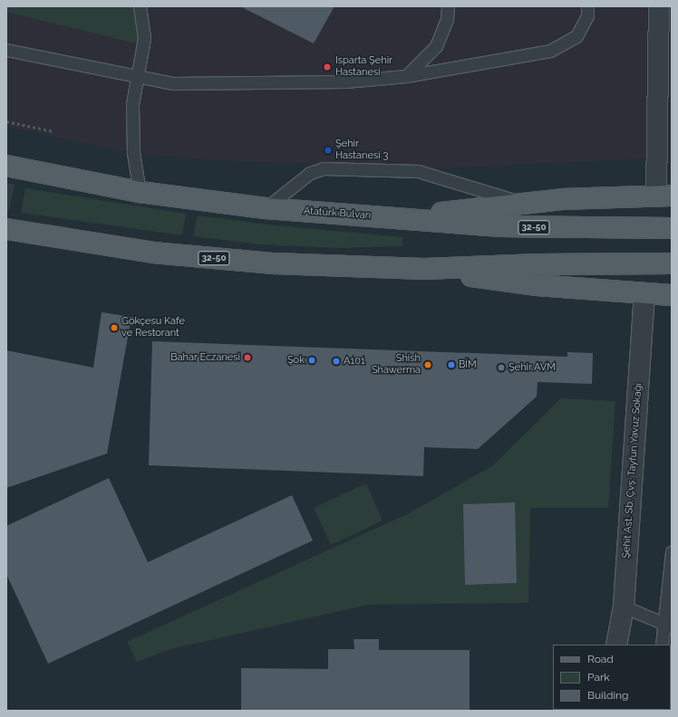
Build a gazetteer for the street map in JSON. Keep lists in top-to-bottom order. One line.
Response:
{"streets":{"main road":["Atatürk Bulvarı","32-50"],"street":["Şehit Ast. Sb. Çvş. Tayfun Yavuz Sokağı"]},"places":["Isparta Şehir Hastanesi","Şehir Hastanesi 3","Gökçesu Kafe ve Restorant","Bahar Eczanesi","Şok","A101","Shish Shawerma","BİM","Şehir AVM"],"legend":["Road","Park","Building"]}
